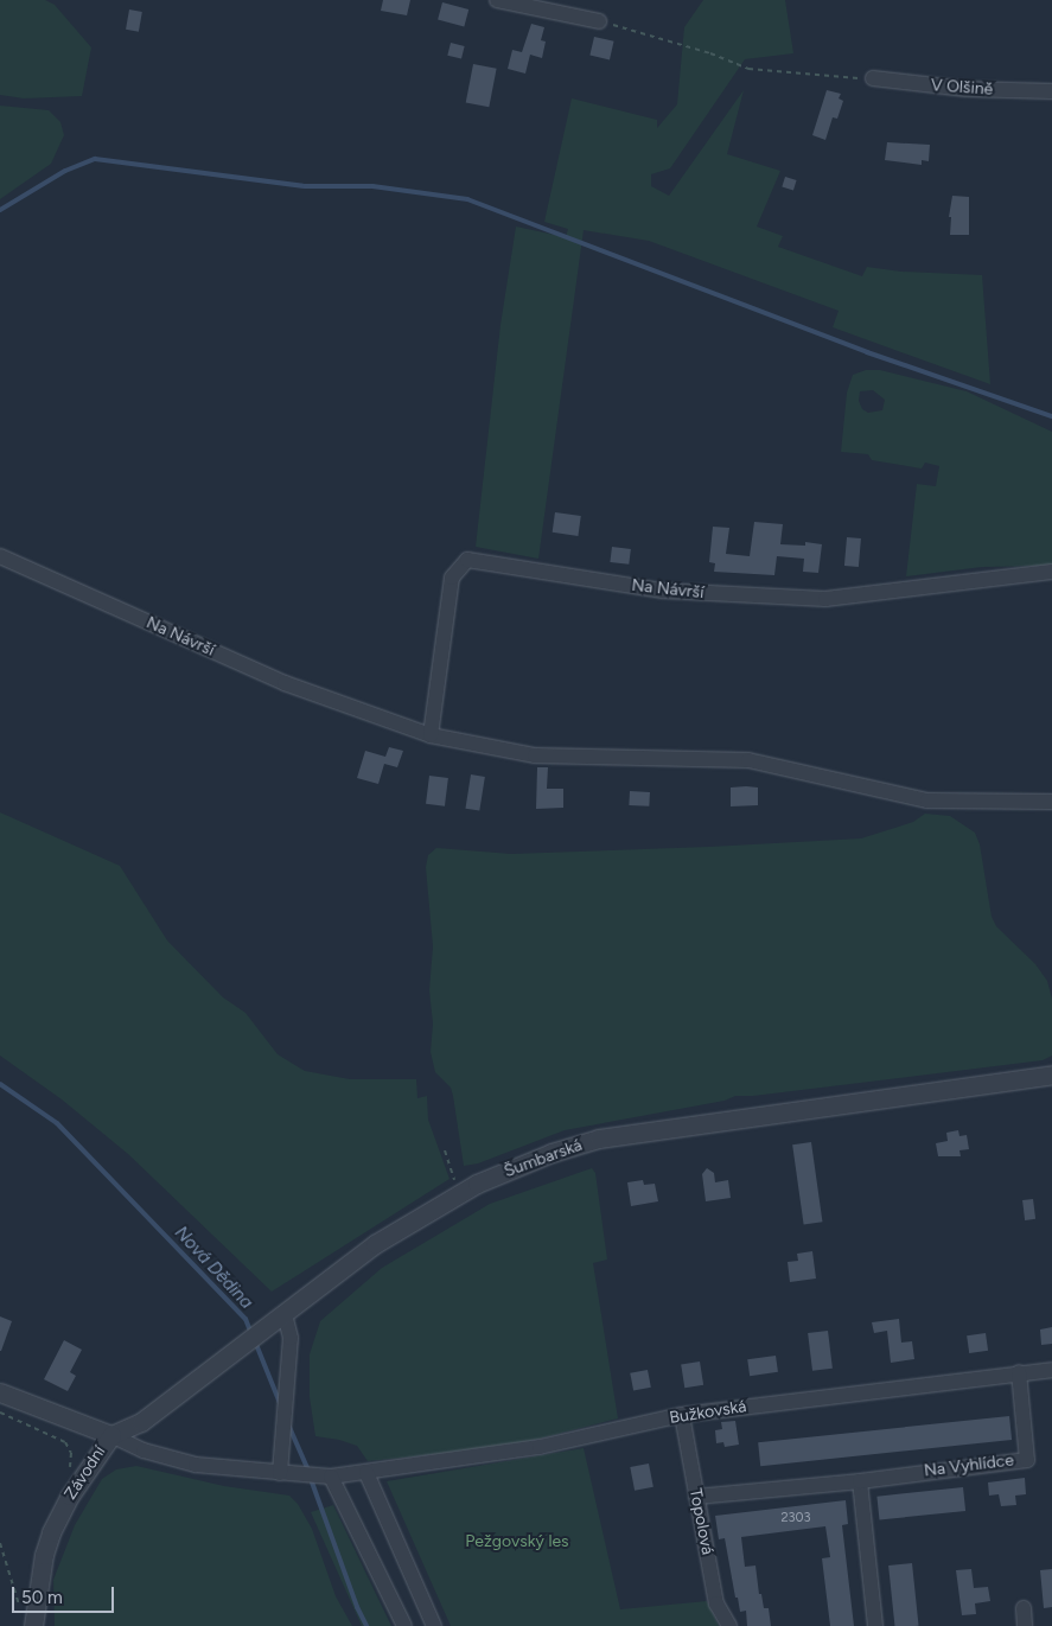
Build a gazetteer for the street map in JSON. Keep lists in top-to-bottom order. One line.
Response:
{"streets":{"street":["V Olšině","Na Návrší","Šumbarská","Bužkovská","Na Vyhlídce","Závodní","Topolová"]},"crossings":[["Šumbarská","Bužkovská"],["Šumbarská","Závodní"],["Bužkovská","Na Vyhlídce"],["Bužkovská","Závodní"],["Bužkovská","Topolová"],["Na Vyhlídce","Topolová"]],"water":["Nová Dědina"],"parks":["Pežgovský les"],"house_numbers":["2303"],"scale_bar":"50 m"}
